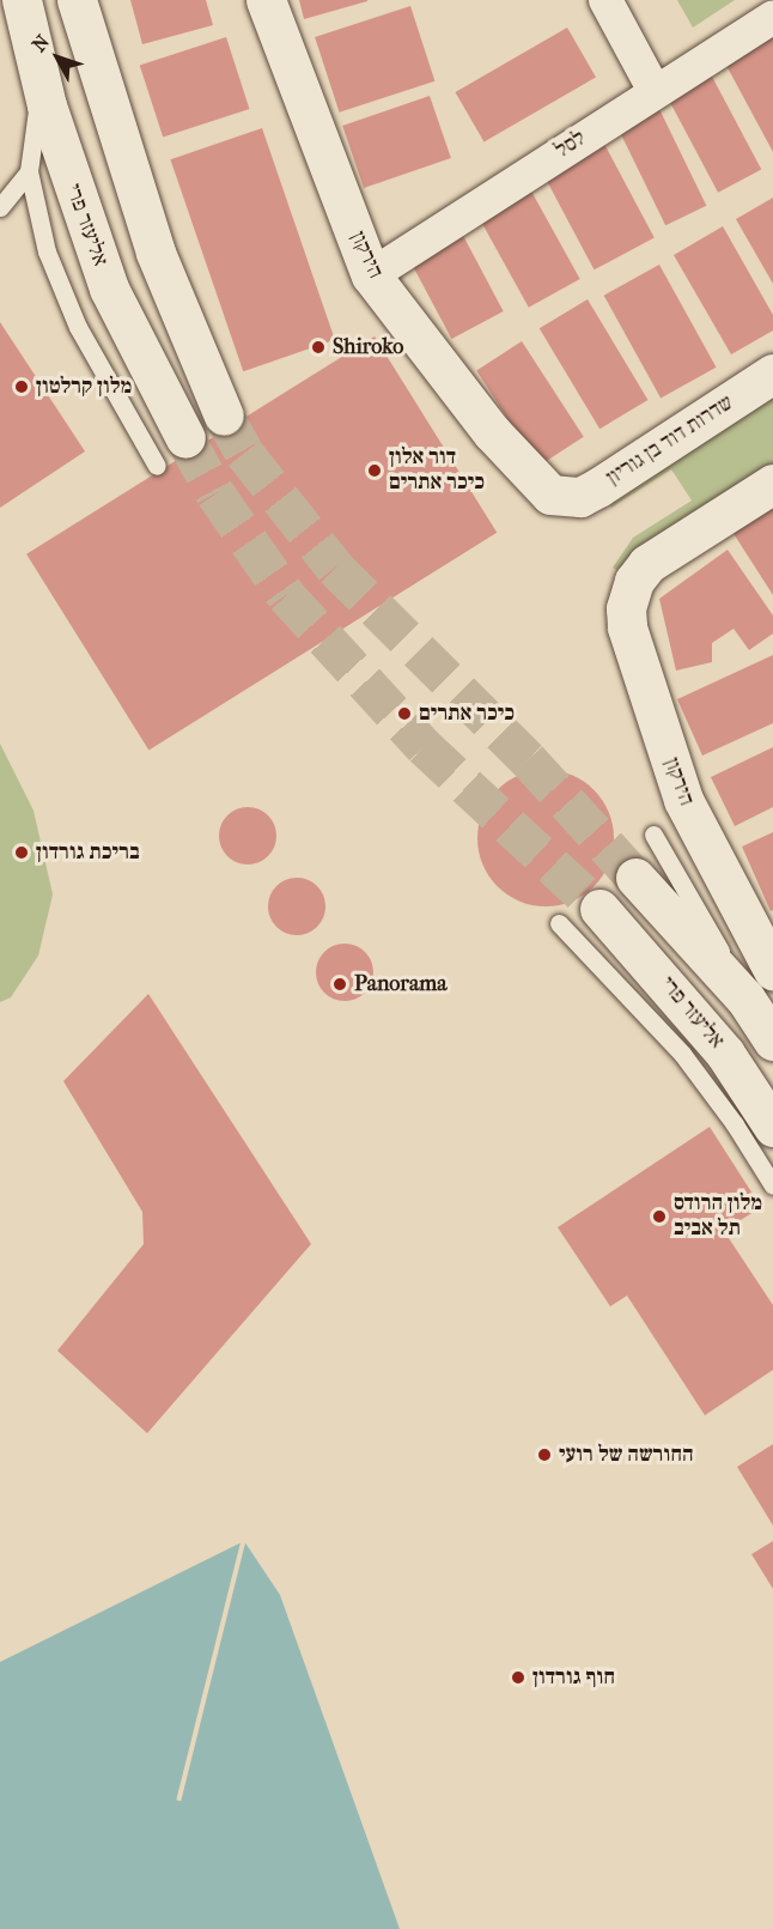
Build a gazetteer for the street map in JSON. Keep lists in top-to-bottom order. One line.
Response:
{"streets":{"street":["לסל","אליעזר פרי","הירקון","שדרות דוד בן גוריון"]},"crossings":[["לסל","הירקון"],["הירקון","שדרות דוד בן גוריון"]],"places":["Shiroko","מלון קרלטון","דור אלון כיכר אתרים","כיכר אתרים","בריכת גורדון","Panorama","מלון הרודס תל אביב","החורשה של רועי","חוף גורדון"],"north":"top left"}
